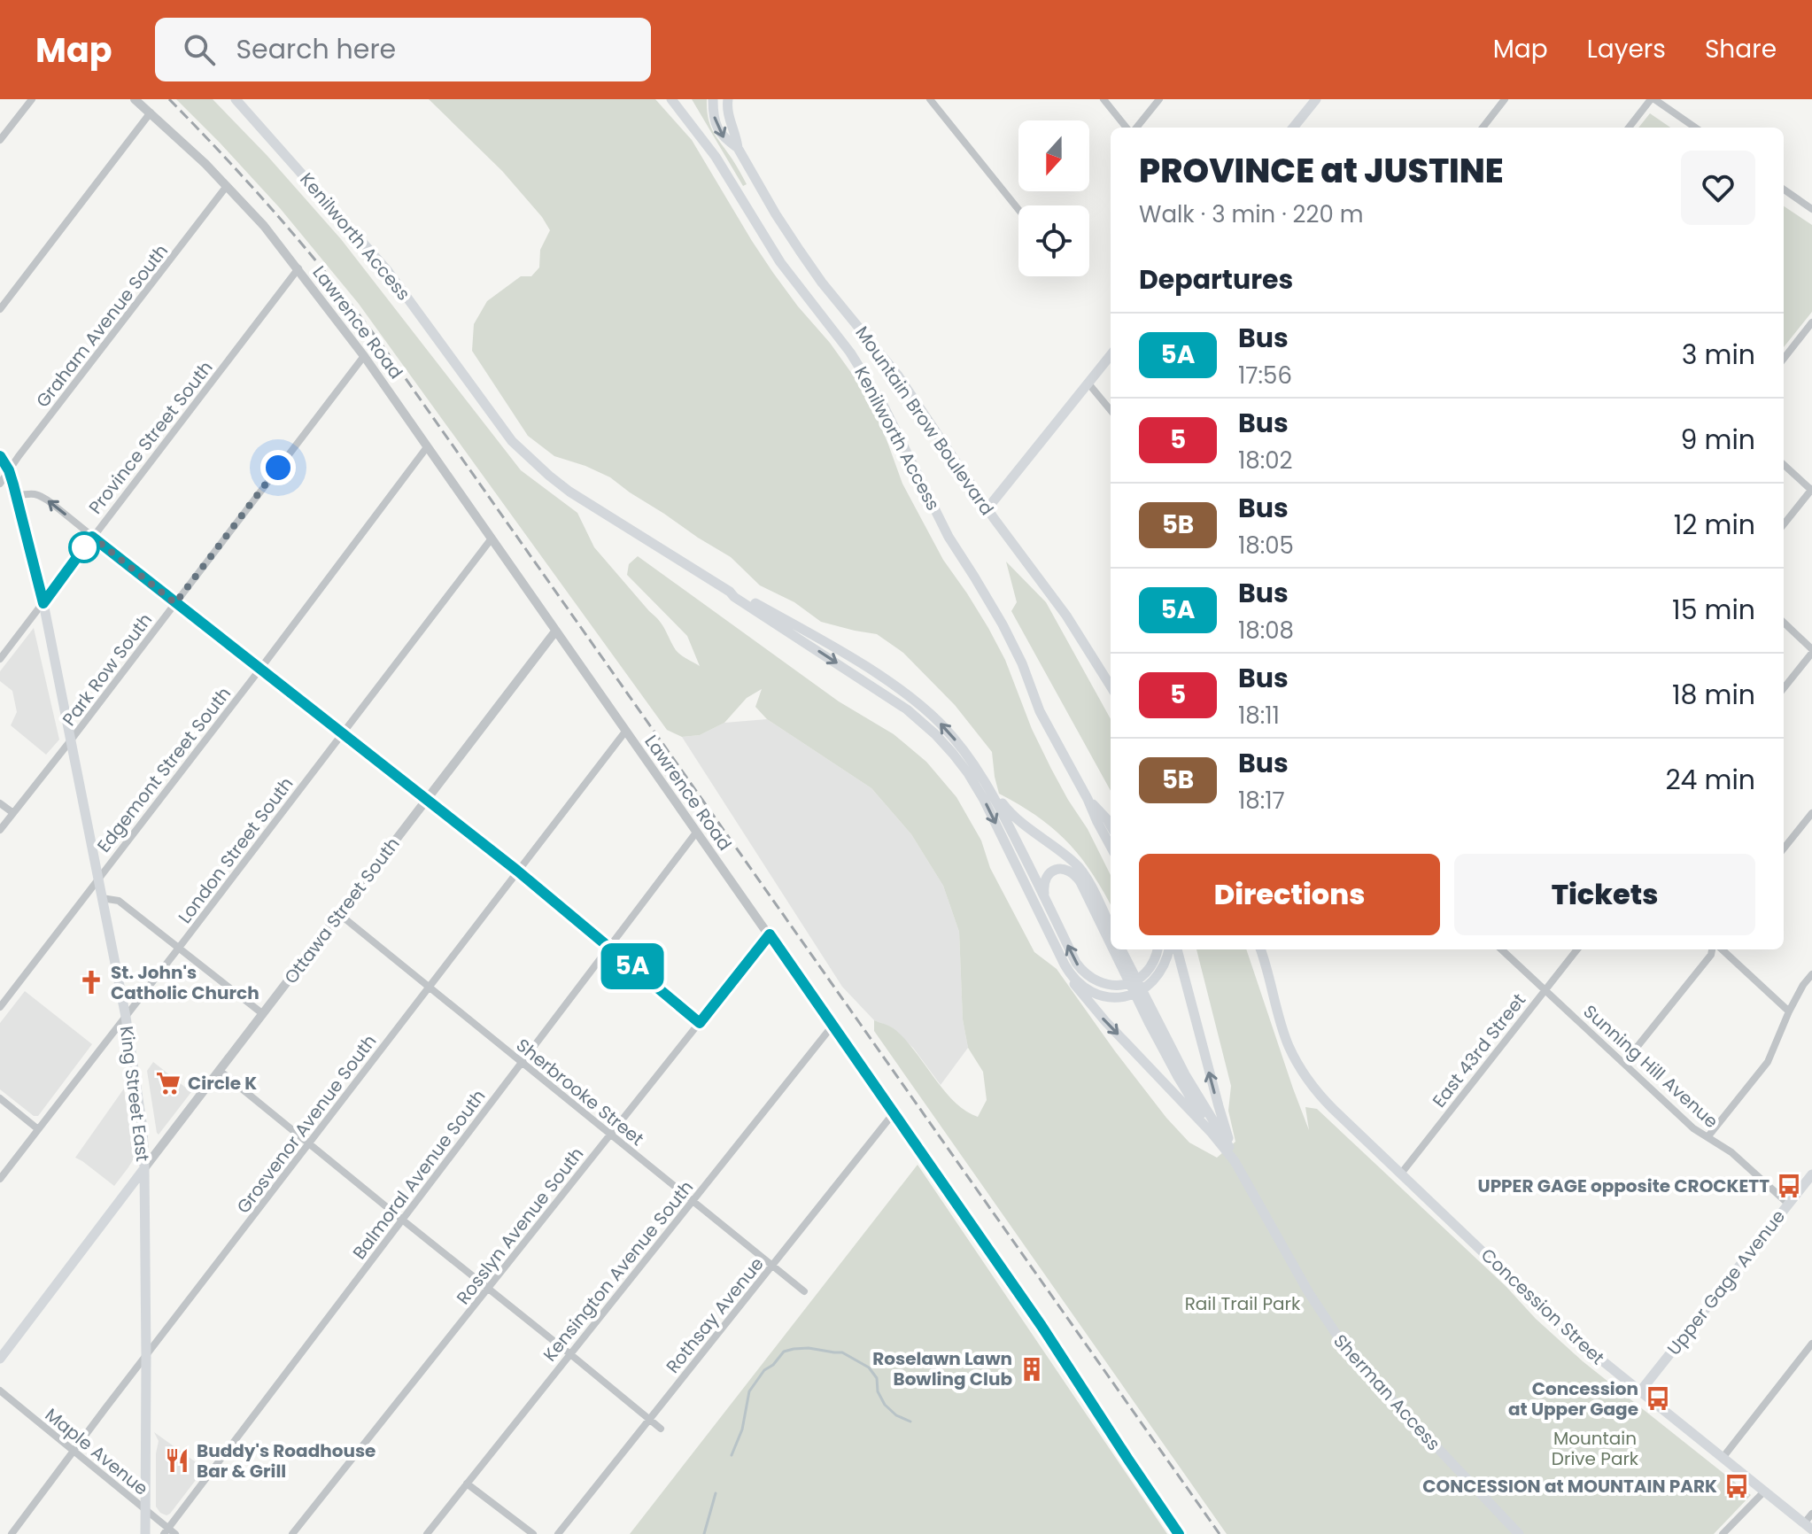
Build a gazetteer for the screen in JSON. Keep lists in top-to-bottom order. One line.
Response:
{"streets":{"main road":["Kenilworth Access","Mountain Brow Boulevard","Ottawa Street South","King Street East","Upper Gage Avenue","Concession Street","Sherman Access"],"street":["Lawrence Road","Graham Avenue South","Province Street South","Park Row South","Edgemont Street South","London Street South","East 43rd Street","Sunning Hill Avenue","Sherbrooke Street","Grosvenor Avenue South","Balmoral Avenue South","Rosslyn Avenue South","Kensington Avenue South","Rothsay Avenue","Maple Avenue"]},"crossings":[["Lawrence Road","Graham Avenue South"],["Lawrence Road","Province Street South"],["Lawrence Road","Park Row South"],["Lawrence Road","Edgemont Street South"],["Lawrence Road","London Street South"],["Lawrence Road","Ottawa Street South"],["Lawrence Road","Grosvenor Avenue South"],["Lawrence Road","Balmoral Avenue South"],["Lawrence Road","Rosslyn Avenue South"],["Lawrence Road","Kensington Avenue South"],["Lawrence Road","Rothsay Avenue"],["Graham Avenue South","King Street East"],["Province Street South","King Street East"],["Park Row South","King Street East"],["Edgemont Street South","King Street East"],["London Street South","King Street East"],["Ottawa Street South","Sherbrooke Street"],["Ottawa Street South","King Street East"],["East 43rd Street","Sunning Hill Avenue"],["East 43rd Street","Concession Street"],["Sunning Hill Avenue","Upper Gage Avenue"],["Sherbrooke Street","Grosvenor Avenue South"],["Sherbrooke Street","Balmoral Avenue South"],["Sherbrooke Street","Rosslyn Avenue South"],["Sherbrooke Street","Kensington Avenue South"],["Sherbrooke Street","Rothsay Avenue"],["King Street East","Grosvenor Avenue South"],["King Street East","Maple Avenue"],["Grosvenor Avenue South","Maple Avenue"],["Balmoral Avenue South","Maple Avenue"],["Upper Gage Avenue","Concession Street"]],"parks":["Rail Trail Park","Mountain Drive Park"],"places":{"church":["St. John's Catholic Church"],"supermarket":["Circle K"],"bus stop":["UPPER GAGE opposite CROCKETT","Concession at Upper Gage","CONCESSION at MOUNTAIN PARK"],"building":["Roselawn Lawn Bowling Club"],"restaurant":["Buddy's Roadhouse Bar & Grill"]},"lines":["bus line 5A"],"north":"bottom","page":{"header":"Map","search":"Search here","nav":["Map","Layers","Share"],"on_map":"5A","heading":[["PROVINCE at JUSTINE","Walk · 3 min · 220 m"],"Departures"],"list":[{"mark":"5A","name":"Bus","note":"17:56","value":"3 min"},{"mark":"5","name":"Bus","note":"18:02","value":"9 min"},{"mark":"5B","name":"Bus","note":"18:05","value":"12 min"},{"mark":"5A","name":"Bus","note":"18:08","value":"15 min"},{"mark":"5","name":"Bus","note":"18:11","value":"18 min"},{"mark":"5B","name":"Bus","note":"18:17","value":"24 min"}],"buttons":["Directions","Tickets"]}}
